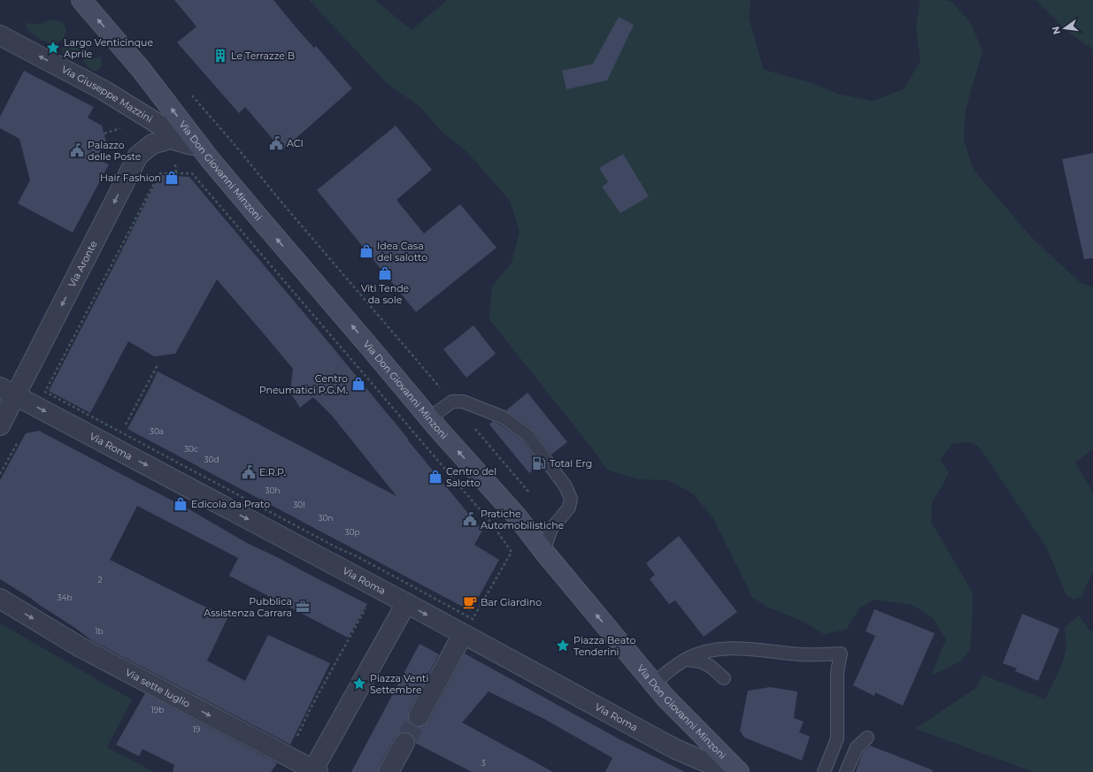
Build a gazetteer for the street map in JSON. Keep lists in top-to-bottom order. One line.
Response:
{"streets":{"main road":["Via Don Giovanni Minzoni"],"street":["Via Giuseppe Mazzini","Via Aronte","Via Roma","Via sette luglio"]},"crossings":[["Via Giuseppe Mazzini","Via Don Giovanni Minzoni"],["Via Giuseppe Mazzini","Via Aronte"],["Via Aronte","Via Roma"]],"one_way":["Via Giuseppe Mazzini","Via Don Giovanni Minzoni","Via Aronte","Via Roma","Via sette luglio"],"places":{"place":["Largo Venticinque Aprile","Piazza Beato Tenderini","Piazza Venti Settembre"],"building":["Le Terrazze B"],"public building":["ACI","Palazzo delle Poste","E.R.P.","Pratiche Automobilistiche"],"shop":["Hair Fashion","Idea Casa del salotto","Viti Tende da sole","Centro Pneumatici P.G.M.","Centro del Salotto","Edicola da Prato"],"fuel station":["Total Erg"],"cafe":["Bar Giardino"],"office":["Pubblica Assistenza Carrara"]},"house_numbers":["30a","30c","30d","30h","30l","30n","30p","2","34b","1b","19b","19","3"],"north":"left"}
